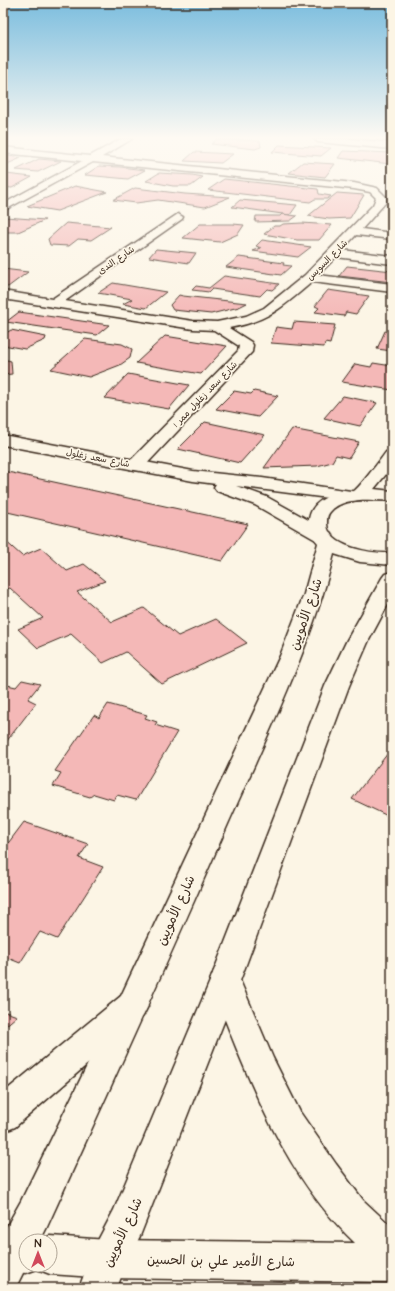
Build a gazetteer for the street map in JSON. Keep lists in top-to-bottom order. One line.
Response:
{"streets":{"street":["شارع الندى","شارع السويس","شارع سعد زغلول ممر 1","شارع سعد زغلول","شارع الأمويين","شارع الأمير علي بن الحسين"]},"crossings":[["شارع الندى","شارع السويس"],["شارع السويس","شارع سعد زغلول ممر 1"],["شارع سعد زغلول ممر 1","شارع سعد زغلول"],["شارع سعد زغلول","شارع الأمويين"],["شارع الأمويين","شارع الأمير علي بن الحسين"]],"north":"top"}
